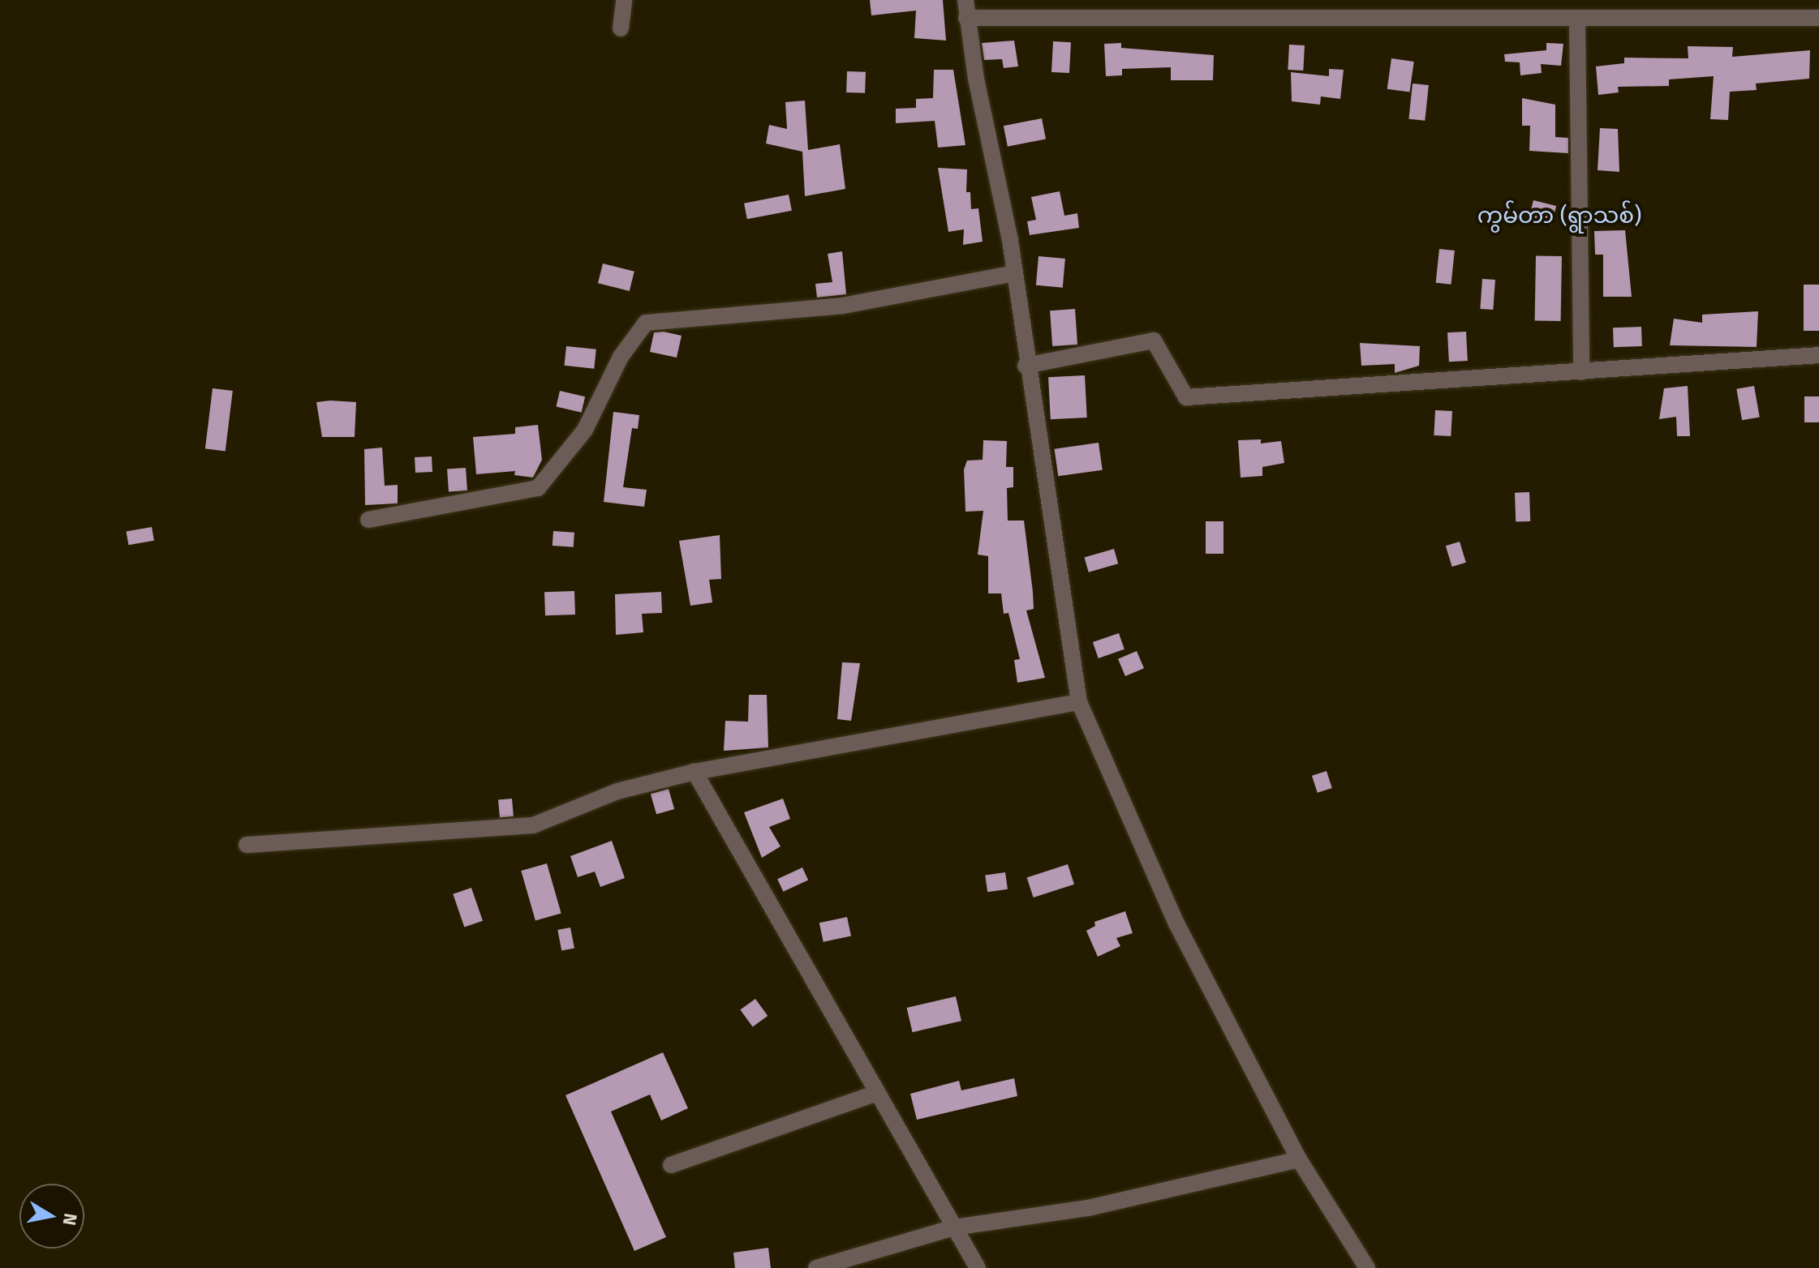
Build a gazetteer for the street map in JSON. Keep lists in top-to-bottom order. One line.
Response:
{"districts":["ကွမ်တာ (ရွာသစ်)"],"north":"right"}
